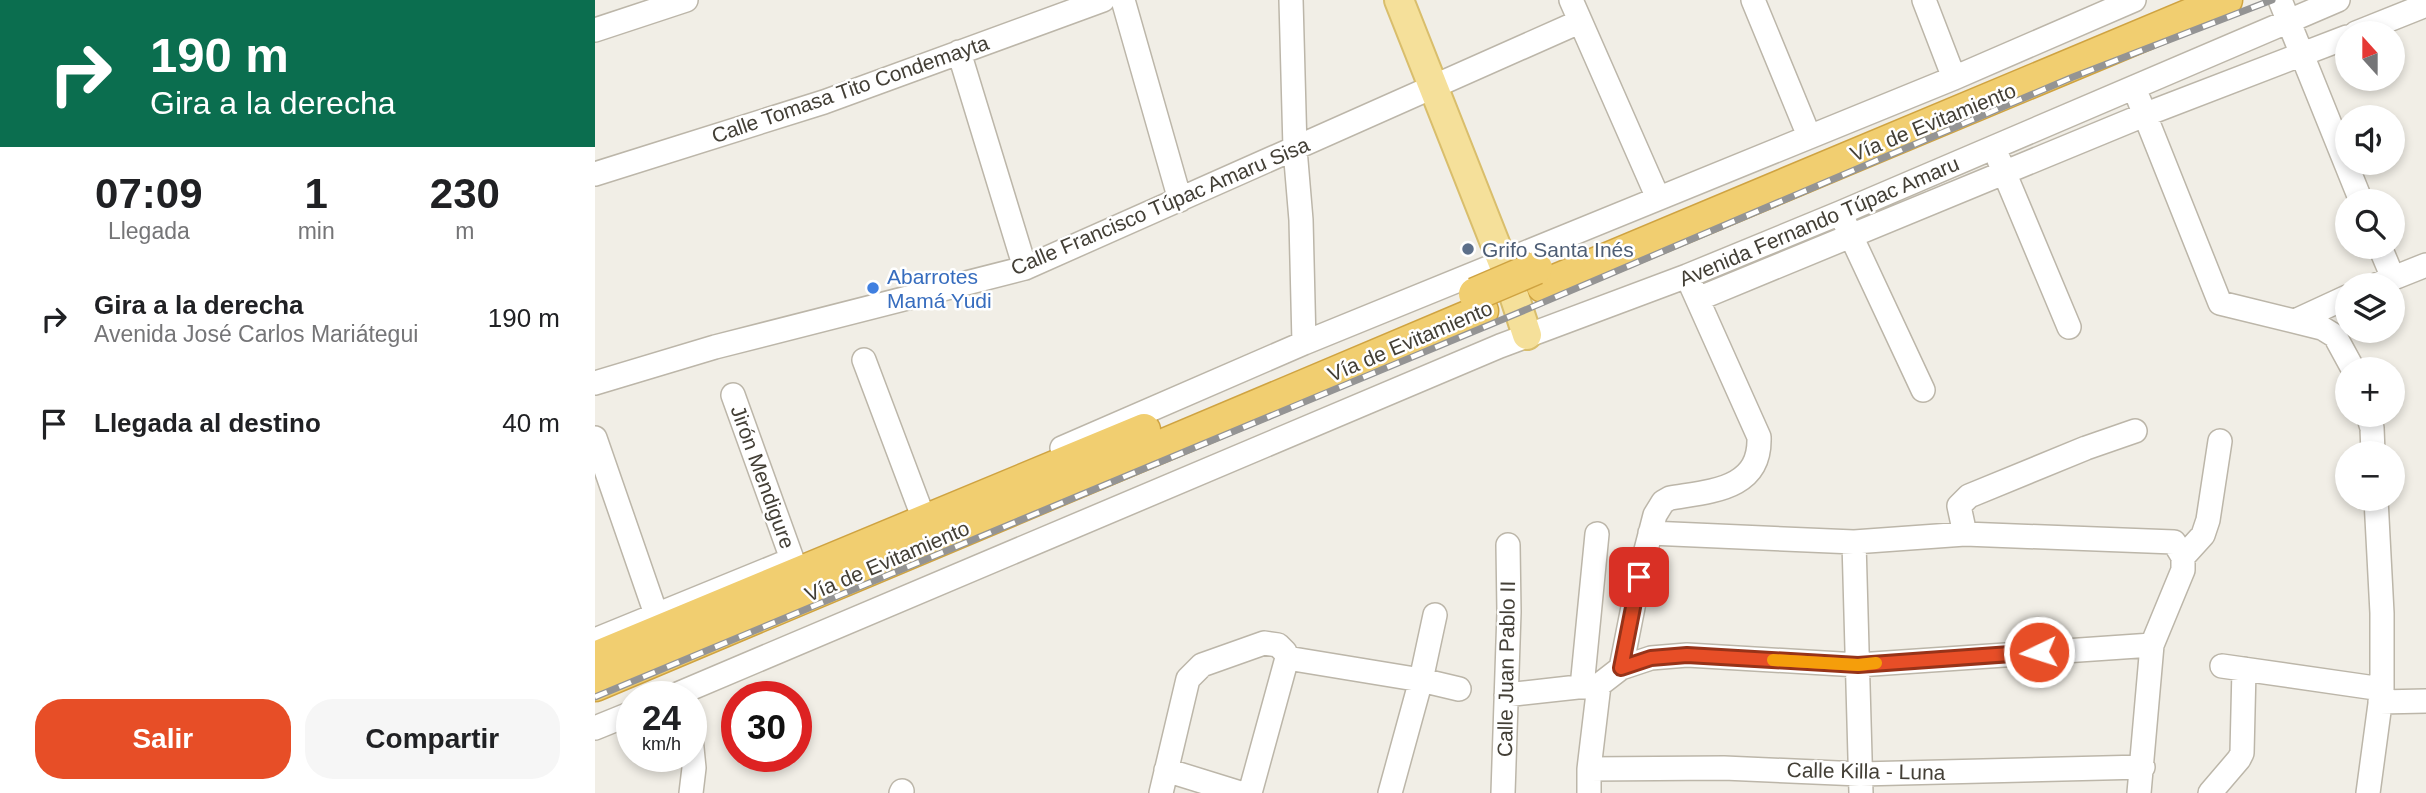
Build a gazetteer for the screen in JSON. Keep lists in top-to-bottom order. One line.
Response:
{"streets":{"highway":["Vía de Evitamiento"],"street":["Calle Tomasa Tito Condemayta","Calle Francisco Túpac Amaru Sisa","Avenida Fernando Túpac Amaru","Jirón Mendigure","Calle Juan Pablo II","Calle Killa - Luna"]},"places":["Grifo Santa Inés","Abarrotes Mamá Yudi"],"north":"top","page":{"turn":["190 m","Gira a la derecha"],"map_buttons":["+","−"],"eta":["07:09","Llegada","1","min","230","m"],"list":[{"name":"Gira a la derecha","note":"Avenida José Carlos Mariátegui","value":"190 m"},{"name":"Llegada al destino","value":"40 m"}],"speed":"24 km/h","limit":"30","buttons":["Salir","Compartir"]}}
